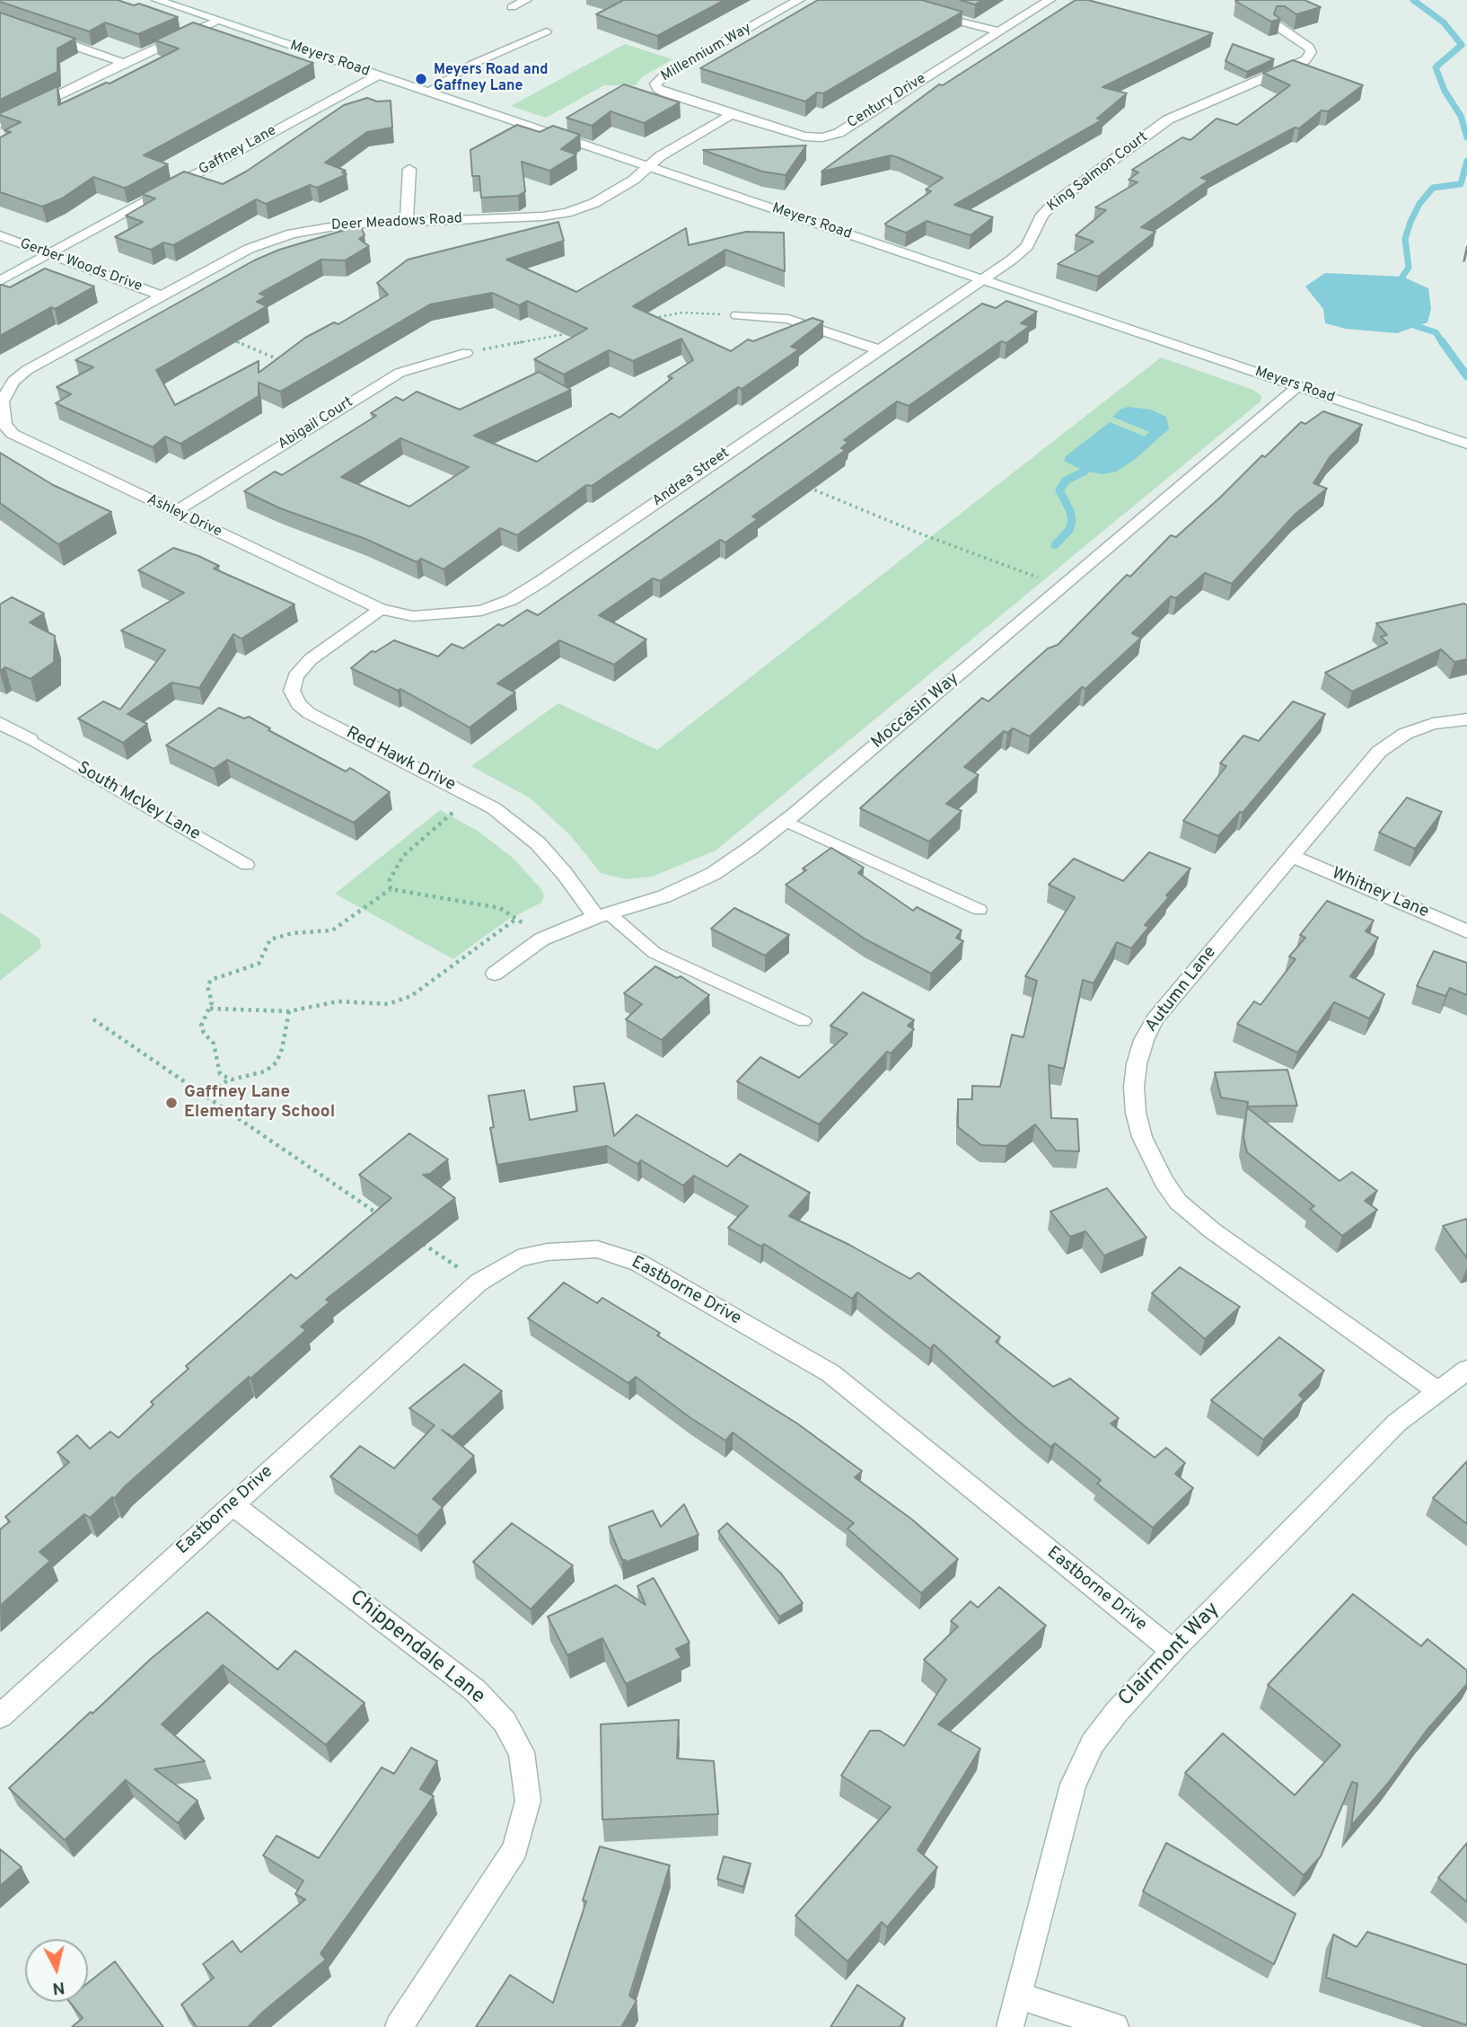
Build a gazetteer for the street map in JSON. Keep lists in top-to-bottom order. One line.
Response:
{"streets":{"street":["Millennium Way","Meyers Road","Century Drive","Gaffney Lane","King Salmon Court","Deer Meadows Road","Gerber Woods Drive","Abigail Court","Andrea Street","Ashley Drive","Moccasin Way","Red Hawk Drive","Whitney Lane","Autumn Lane","Eastborne Drive","Chippendale Lane","Clairmont Way"],"lane":["South McVey Lane"]},"crossings":[["Millennium Way","Century Drive"],["Meyers Road","Gaffney Lane"],["Meyers Road","King Salmon Court"],["Meyers Road","Deer Meadows Road"],["Meyers Road","Andrea Street"],["Meyers Road","Moccasin Way"],["Gaffney Lane","Gerber Woods Drive"],["King Salmon Court","Andrea Street"],["Deer Meadows Road","Gerber Woods Drive"],["Deer Meadows Road","Ashley Drive"],["Abigail Court","Ashley Drive"],["Andrea Street","Ashley Drive"],["Andrea Street","Red Hawk Drive"],["Ashley Drive","Red Hawk Drive"],["Moccasin Way","Red Hawk Drive"],["Whitney Lane","Autumn Lane"],["Autumn Lane","Clairmont Way"],["Eastborne Drive","Chippendale Lane"],["Eastborne Drive","Clairmont Way"]],"places":["Meyers Road and Gaffney Lane","Gaffney Lane Elementary School"],"north":"bottom"}
